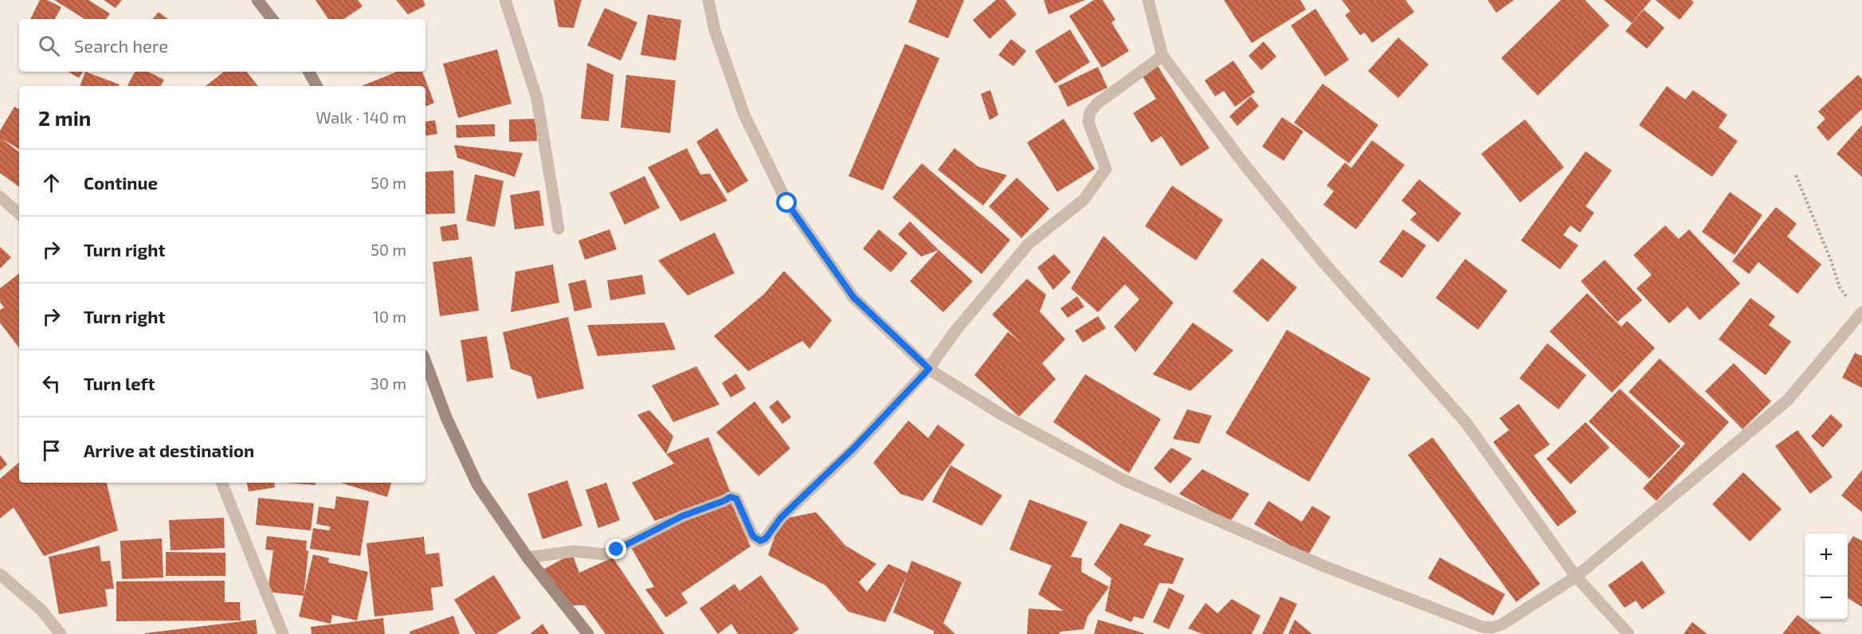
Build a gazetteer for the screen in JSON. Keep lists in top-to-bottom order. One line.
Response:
{"page":{"search":"Search here","heading":["2 min","Walk · 140 m"],"list":[["Continue","50 m"],["Turn right","50 m"],["Turn right","10 m"],["Turn left","30 m"],"Arrive at destination"],"map_buttons":["+","−"]}}
